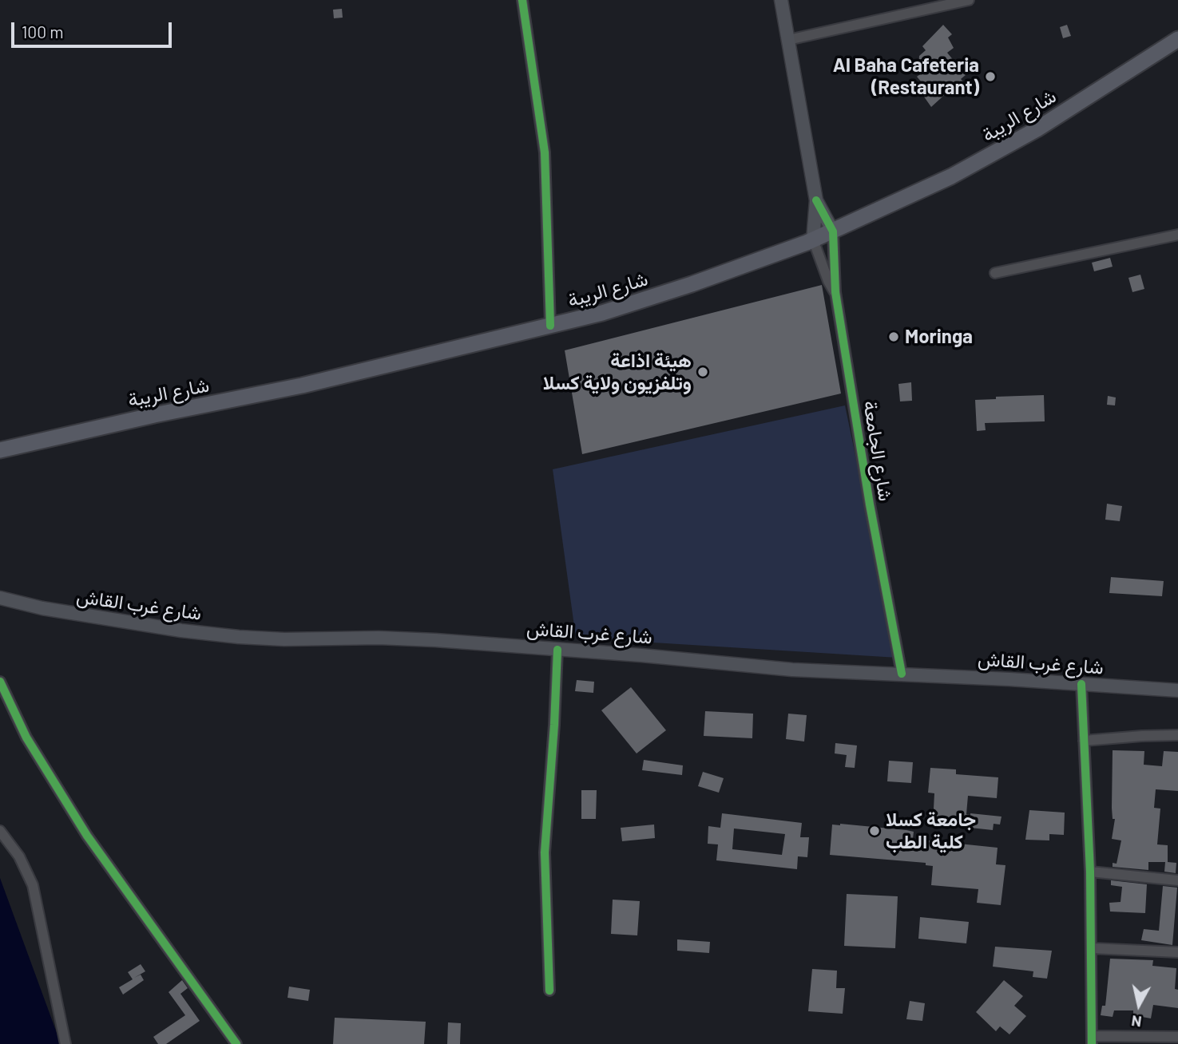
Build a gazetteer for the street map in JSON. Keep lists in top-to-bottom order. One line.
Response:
{"streets":{"main road":["شارع الريبة","شارع غرب القاش"],"street":["شارع الجامعة"]},"crossings":[["شارع الريبة","شارع الجامعة"],["شارع الجامعة","شارع غرب القاش"]],"places":["Al Baha Cafeteria (Restaurant)","Moringa","هيئة اذاعة وتلفزيون ولاية كسلا","جامعة كسلا كلية الطب"],"scale_bar":"100 m","north":"bottom"}
